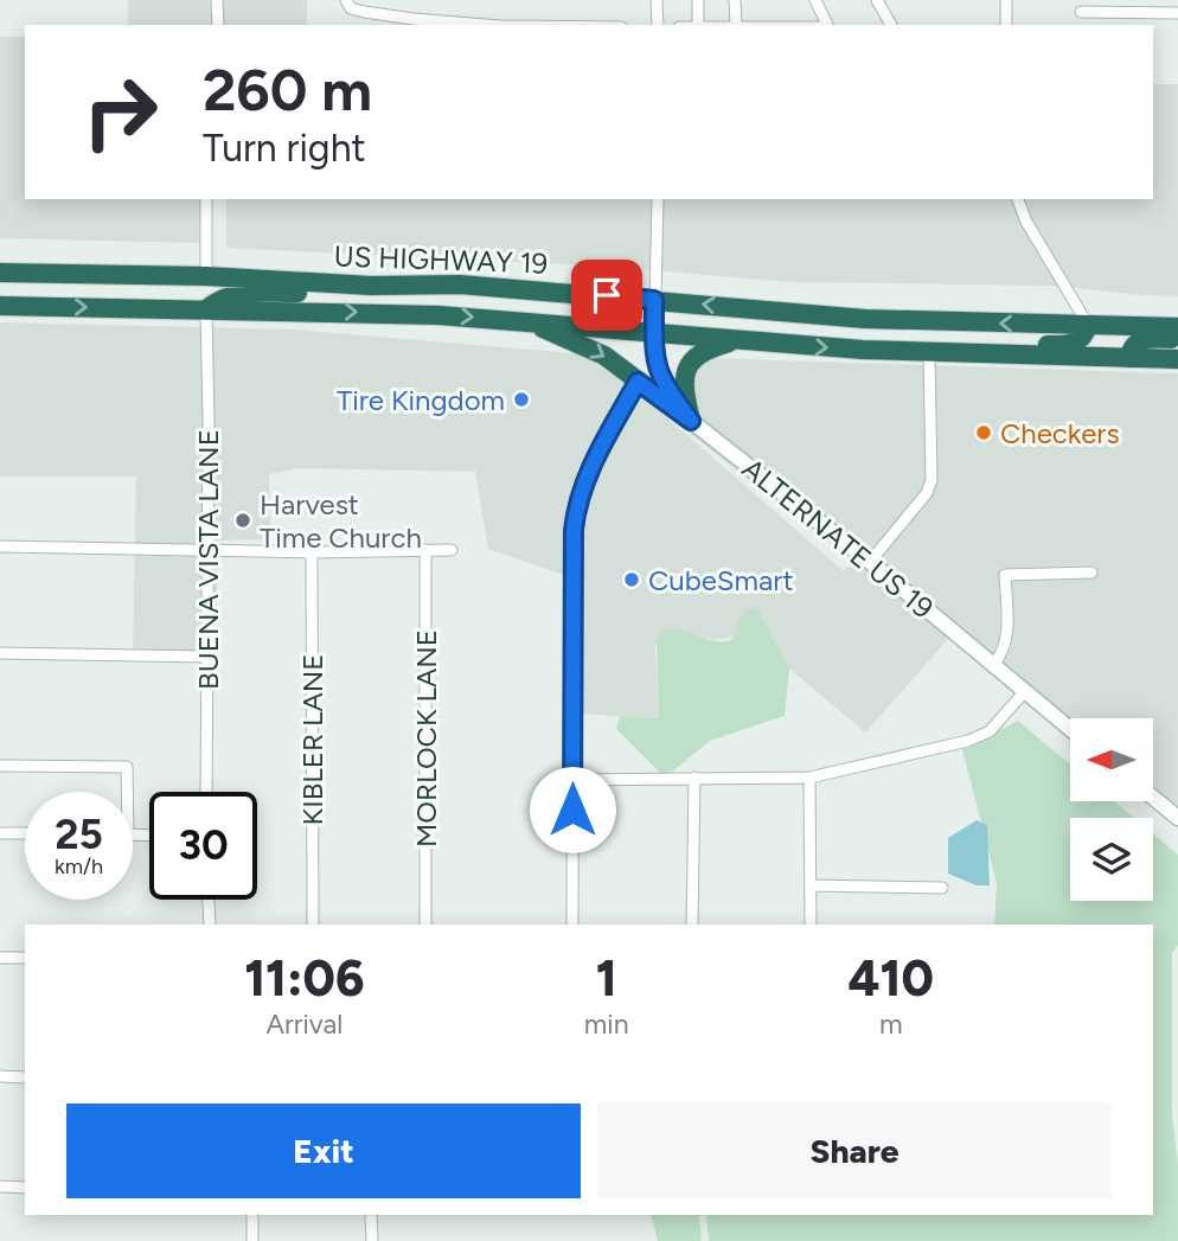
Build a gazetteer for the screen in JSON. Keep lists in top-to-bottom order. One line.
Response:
{"streets":{"highway":["US HIGHWAY 19"],"main road":["ALTERNATE US 19"],"street":["BUENA VISTA LANE","MORLOCK LANE","KIBLER LANE"]},"crossings":[["US HIGHWAY 19","ALTERNATE US 19"],["US HIGHWAY 19","BUENA VISTA LANE"]],"places":["Tire Kingdom","Checkers","Harvest Time Church","CubeSmart"],"north":"left","page":{"turn":["260 m","Turn right"],"speed":"25 km/h","limit":"30","eta":["11:06","Arrival","1","min","410","m"],"buttons":["Exit","Share"]}}
